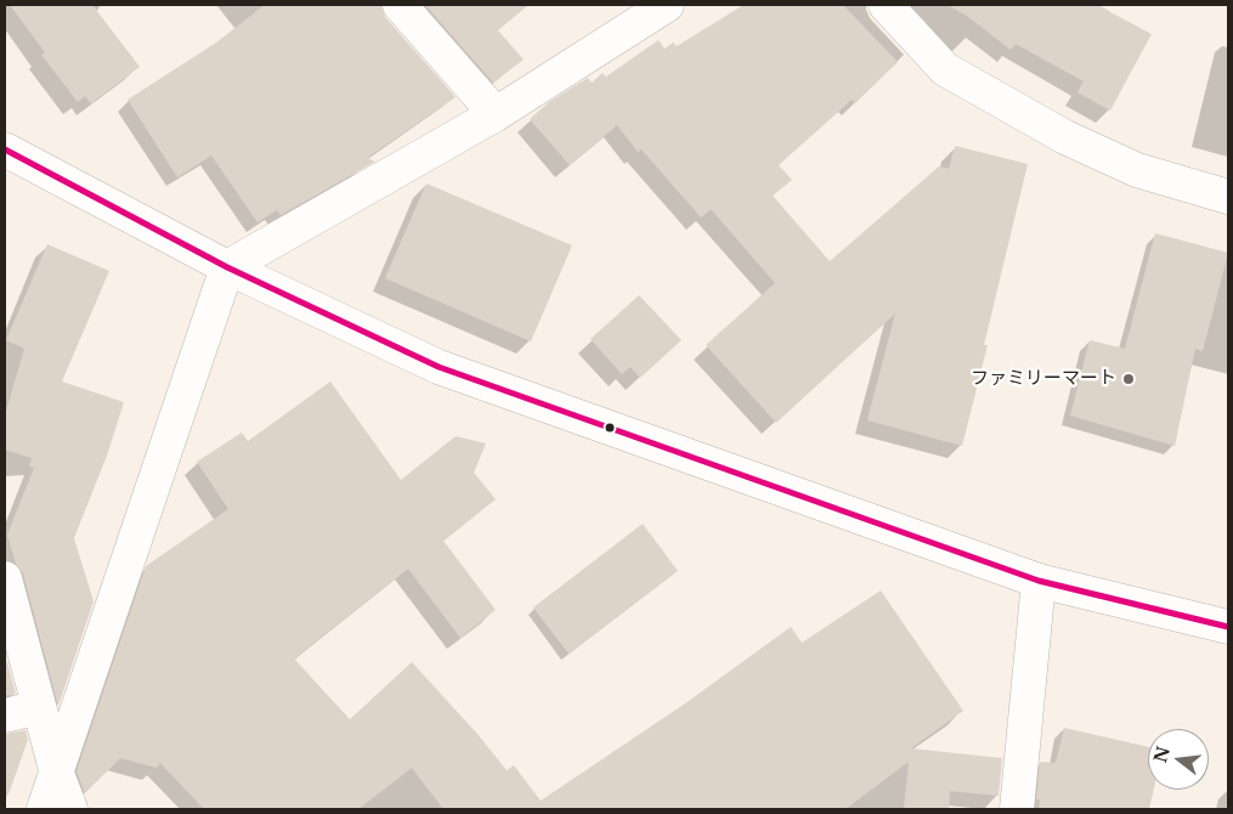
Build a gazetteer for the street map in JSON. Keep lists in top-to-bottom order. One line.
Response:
{"places":["ファミリーマート"],"north":"left"}
